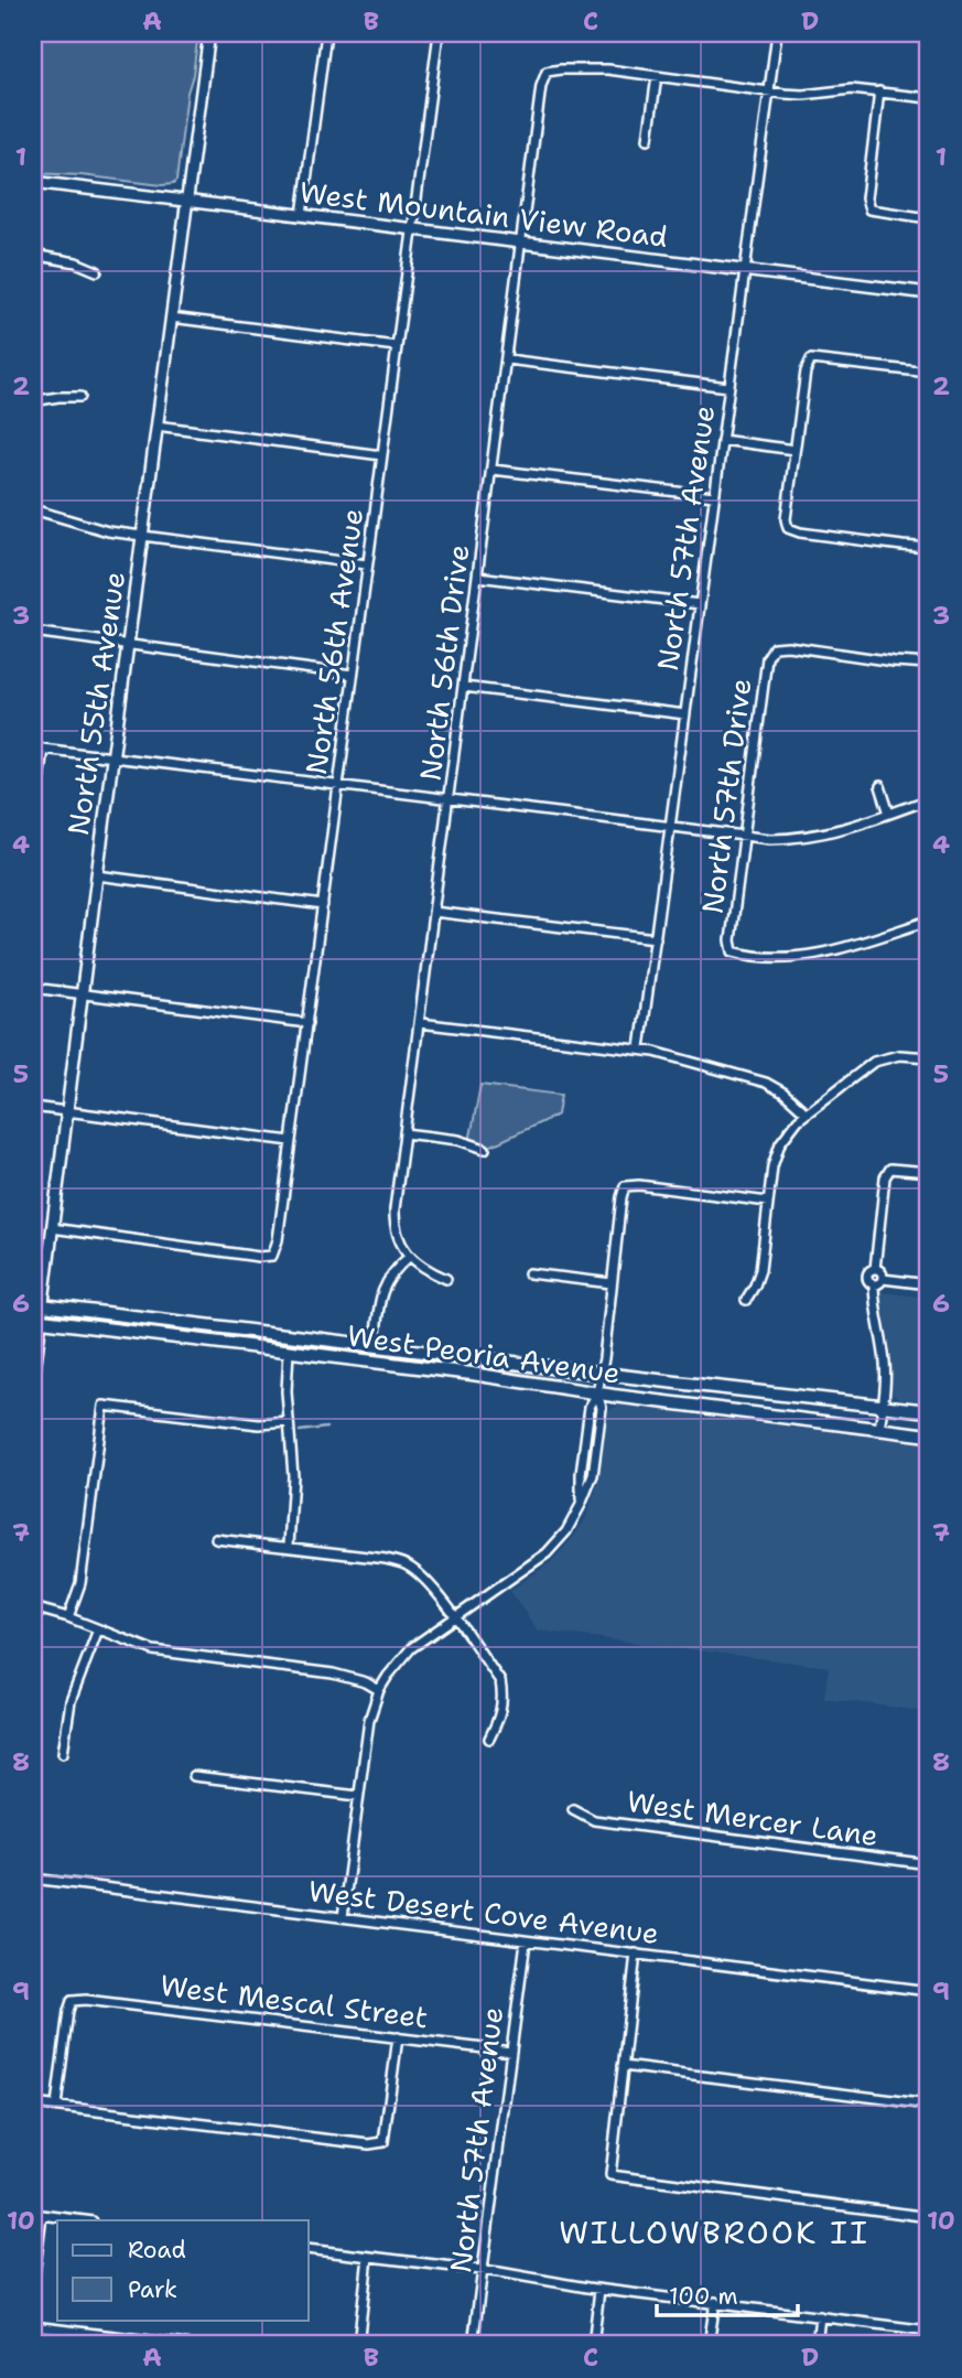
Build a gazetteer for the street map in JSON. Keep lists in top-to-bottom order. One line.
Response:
{"streets":{"main road":["West Peoria Avenue"],"street":["West Mountain View Road","North 57th Avenue","North 56th Avenue","North 56th Drive","North 55th Avenue","North 57th Drive","West Mercer Lane","West Desert Cove Avenue","West Mescal Street"]},"crossings":[["West Mountain View Road","North 57th Avenue"],["West Mountain View Road","North 56th Avenue"],["West Mountain View Road","North 56th Drive"],["West Mountain View Road","North 55th Avenue"],["North 57th Avenue","West Desert Cove Avenue"],["North 57th Avenue","West Mescal Street"],["North 56th Avenue","North 55th Avenue"],["North 55th Avenue","West Peoria Avenue"]],"districts":["WILLOWBROOK II"],"legend":["Road","Park"],"scale_bar":"100 m","grid":{"columns":["A","B","C","D"],"rows":["1","2","3","4","5","6","7","8","9","10"]}}
